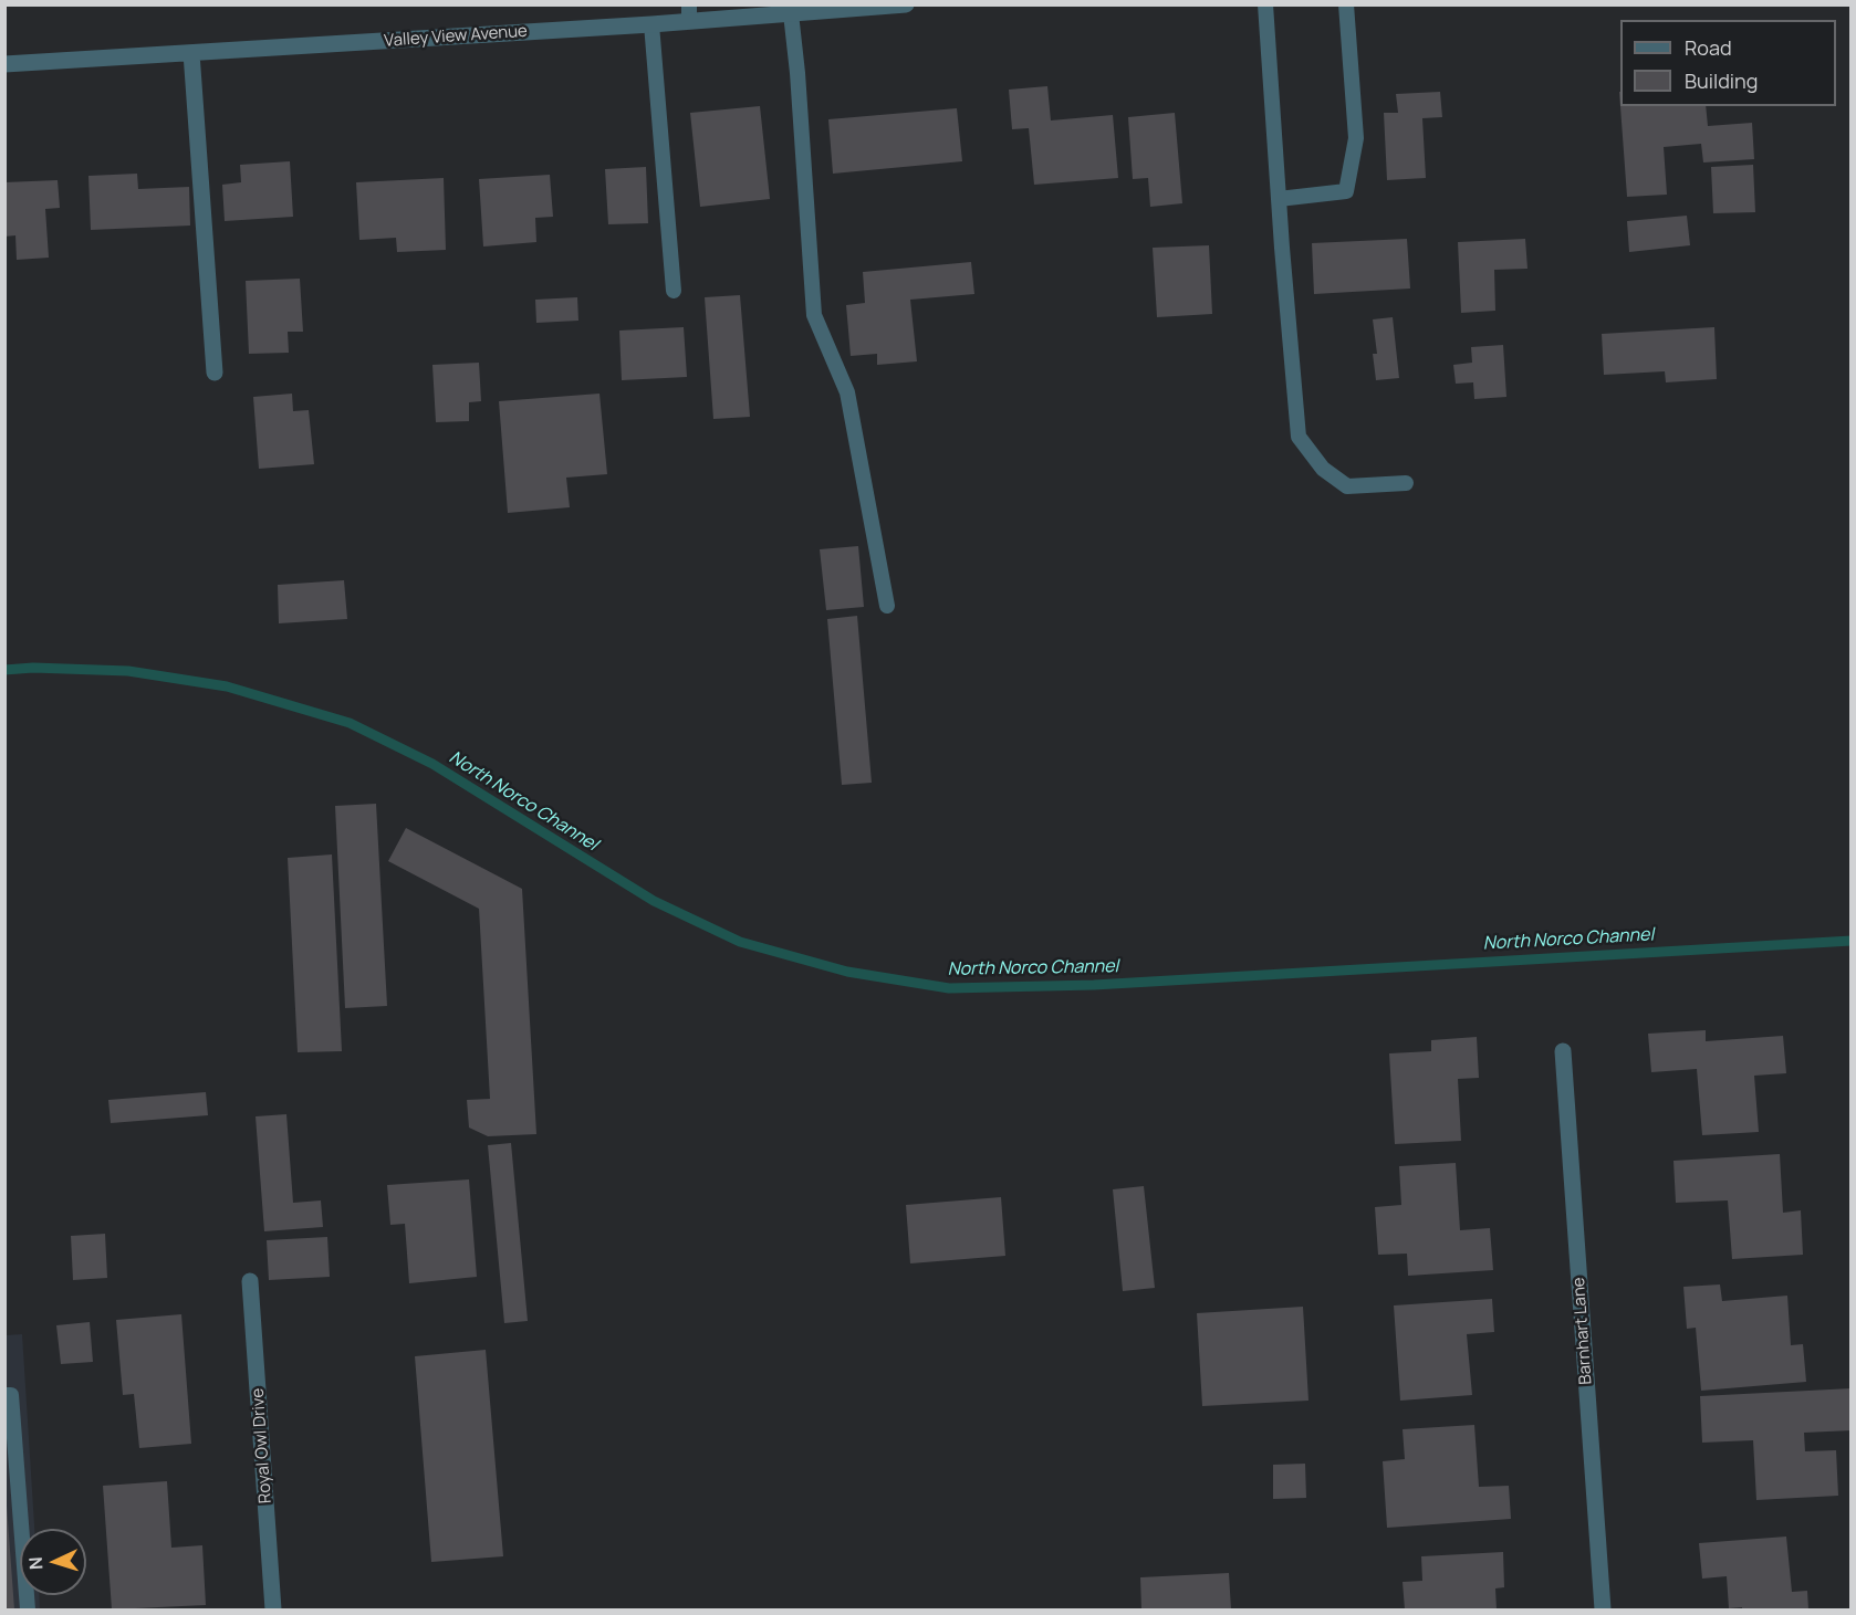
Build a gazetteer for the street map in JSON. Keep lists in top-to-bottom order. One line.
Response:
{"streets":{"street":["Valley View Avenue","Barnhart Lane","Royal Owl Drive"]},"water":["North Norco Channel"],"legend":["Road","Building"],"north":"left"}
